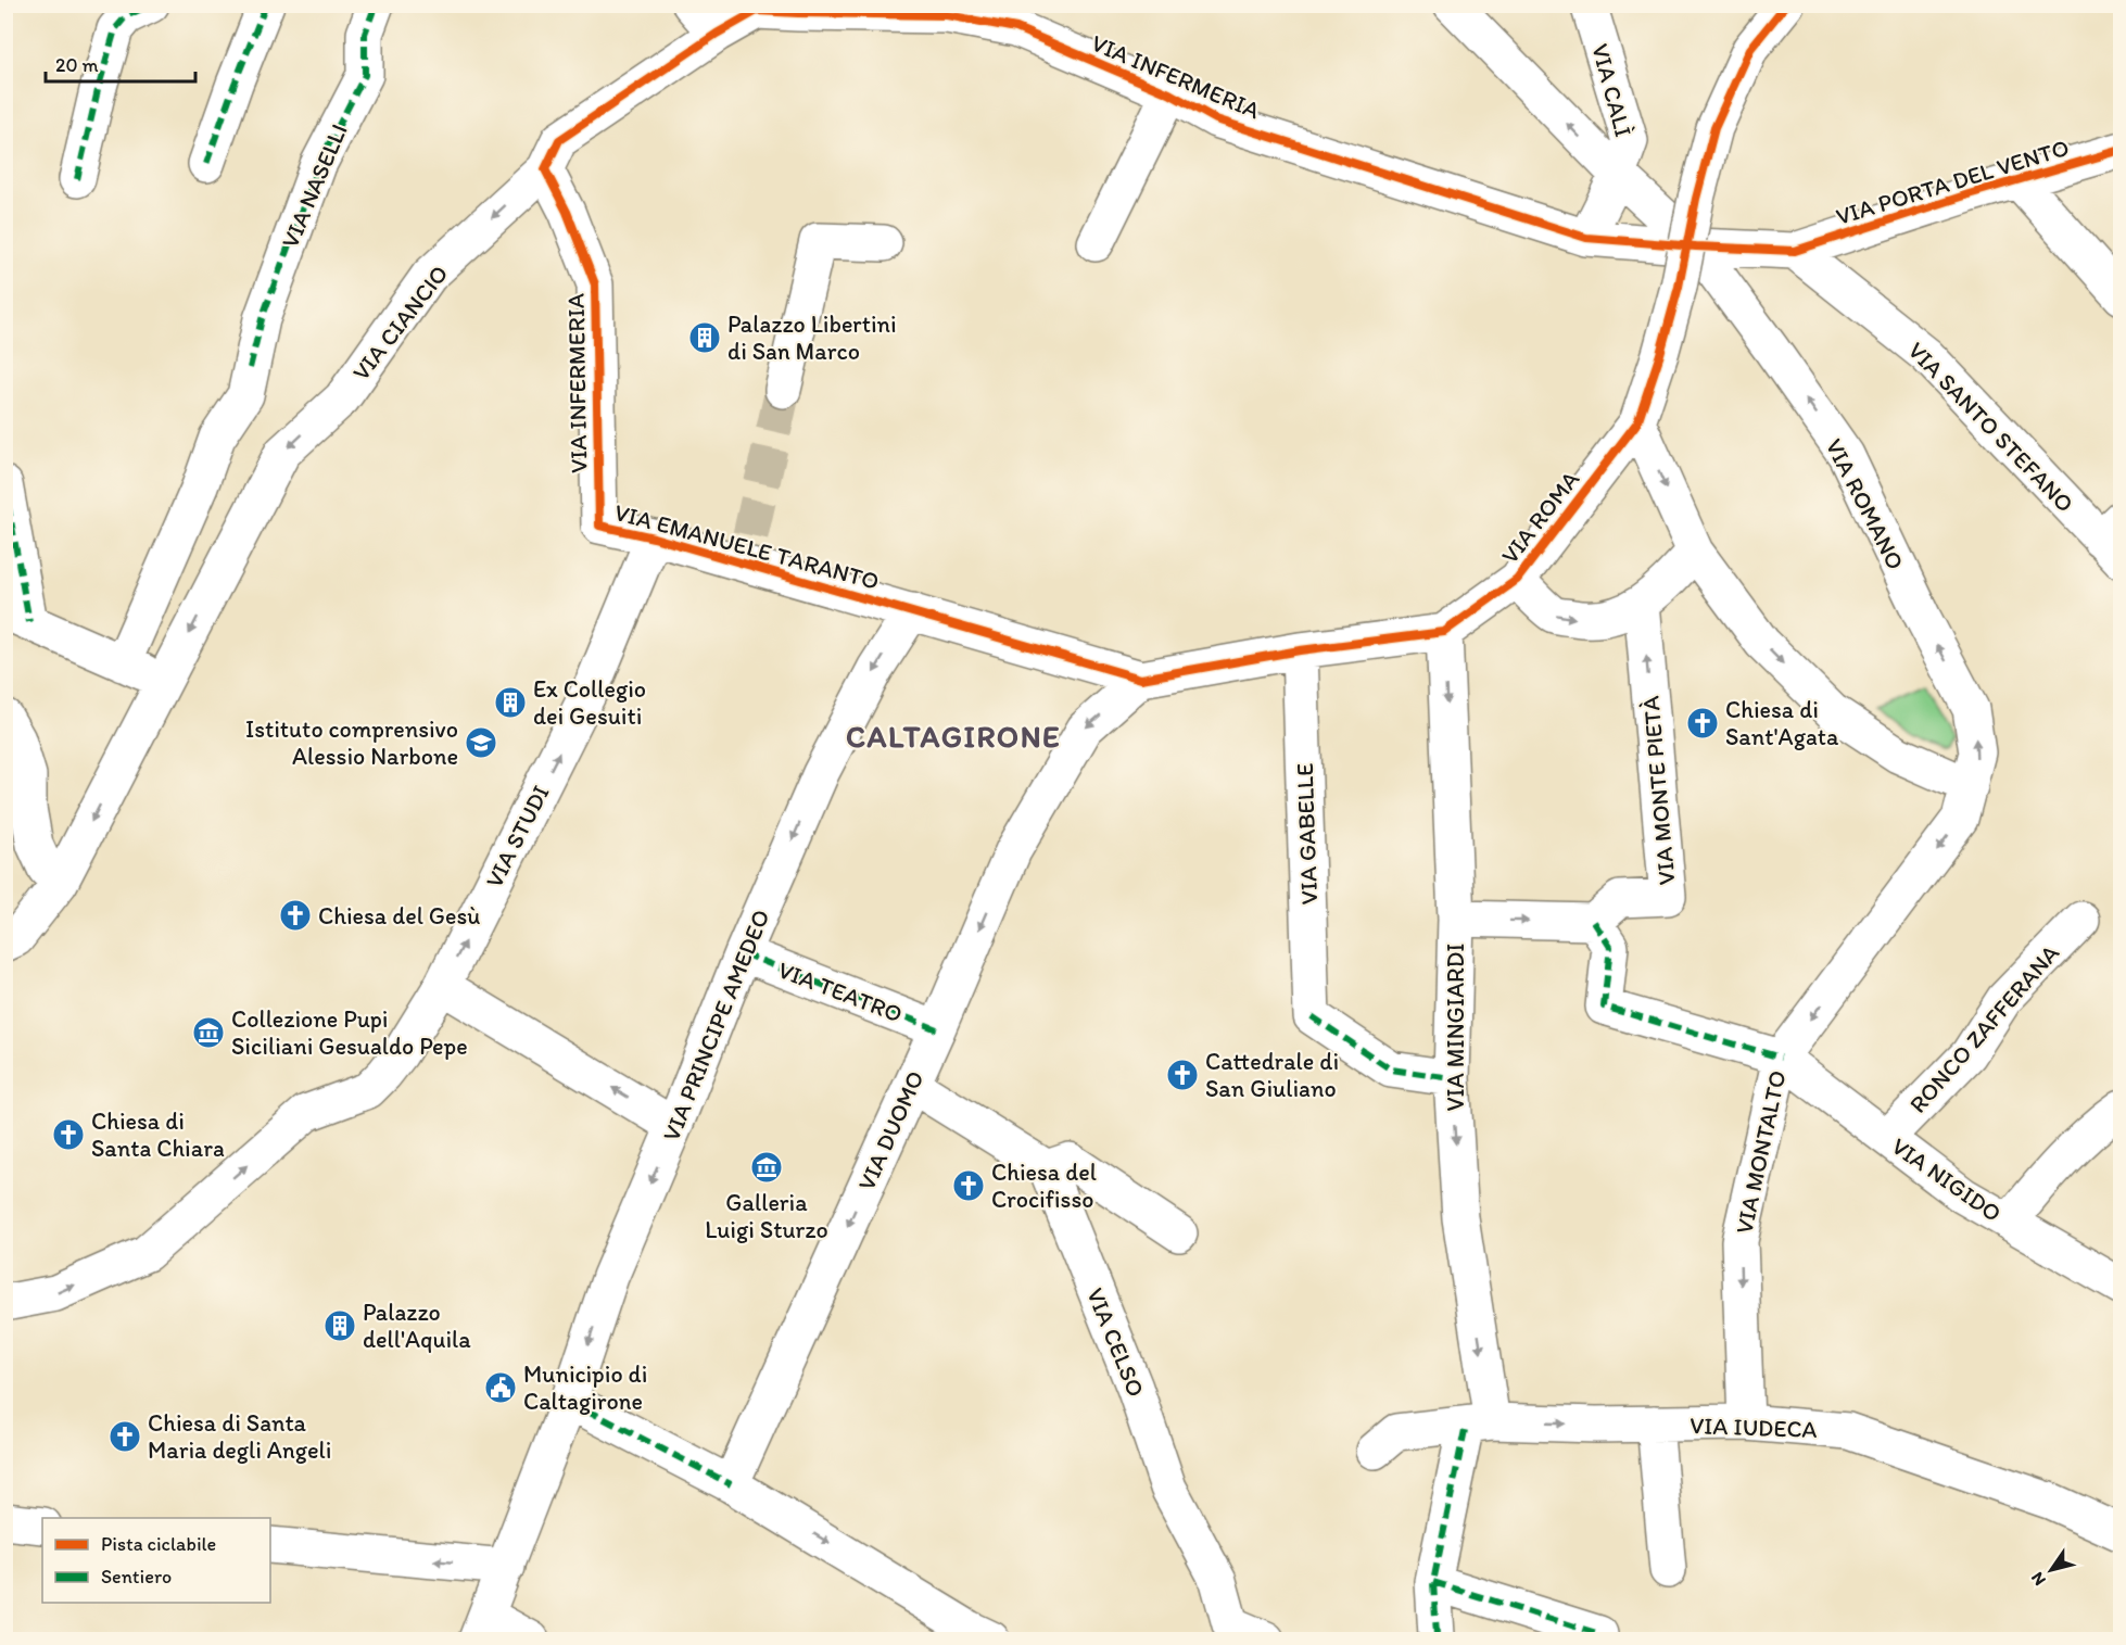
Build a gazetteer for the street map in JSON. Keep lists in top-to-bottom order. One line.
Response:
{"streets":{"street":["VIA INFERMERIA","VIA CALÌ","VIA PORTA DEL VENTO","VIA NASELLI","VIA CIANCIO","VIA SANTO STEFANO","VIA ROMANO","VIA ROMA","VIA EMANUELE TARANTO","VIA MONTE PIETÀ","VIA GABELLE","VIA STUDI","VIA TEATRO","VIA PRINCIPE AMEDEO","VIA MINGIARDI","RONCO ZAFFERANA","VIA DUOMO","VIA MONTALTO","VIA NIGIDO","VIA CELSO","VIA IUDECA"]},"crossings":[["VIA INFERMERIA","VIA CALÌ"],["VIA INFERMERIA","VIA PORTA DEL VENTO"],["VIA INFERMERIA","VIA CIANCIO"],["VIA INFERMERIA","VIA SANTO STEFANO"],["VIA INFERMERIA","VIA ROMANO"],["VIA INFERMERIA","VIA EMANUELE TARANTO"],["VIA CALÌ","VIA ROMANO"],["VIA PORTA DEL VENTO","VIA SANTO STEFANO"],["VIA ROMANO","VIA MONTALTO"],["VIA ROMA","VIA EMANUELE TARANTO"],["VIA ROMA","VIA GABELLE"],["VIA ROMA","VIA MINGIARDI"],["VIA ROMA","VIA DUOMO"],["VIA EMANUELE TARANTO","VIA STUDI"],["VIA EMANUELE TARANTO","VIA PRINCIPE AMEDEO"],["VIA EMANUELE TARANTO","VIA DUOMO"],["VIA GABELLE","VIA MINGIARDI"],["VIA TEATRO","VIA PRINCIPE AMEDEO"],["VIA TEATRO","VIA DUOMO"],["VIA MINGIARDI","VIA IUDECA"],["RONCO ZAFFERANA","VIA NIGIDO"],["VIA MONTALTO","VIA NIGIDO"],["VIA MONTALTO","VIA IUDECA"]],"one_way":["VIA CIANCIO","VIA MONTE PIETÀ","VIA STUDI","VIA PRINCIPE AMEDEO","VIA MINGIARDI","VIA DUOMO","VIA MONTALTO"],"districts":["CALTAGIRONE"],"places":{"building":["Palazzo Libertini di San Marco","Ex Collegio dei Gesuiti","Palazzo dell'Aquila"],"church":["Chiesa di Sant'Agata","Chiesa del Gesù","Cattedrale di San Giuliano","Chiesa di Santa Chiara","Chiesa del Crocifisso","Chiesa di Santa Maria degli Angeli"],"school or university":["Istituto comprensivo Alessio Narbone"],"museum":["Collezione Pupi Siciliani Gesualdo Pepe","Galleria Luigi Sturzo"],"public building":["Municipio di Caltagirone"]},"legend":["Pista ciclabile","Sentiero"],"scale_bar":"20 m","north":"bottom left"}
